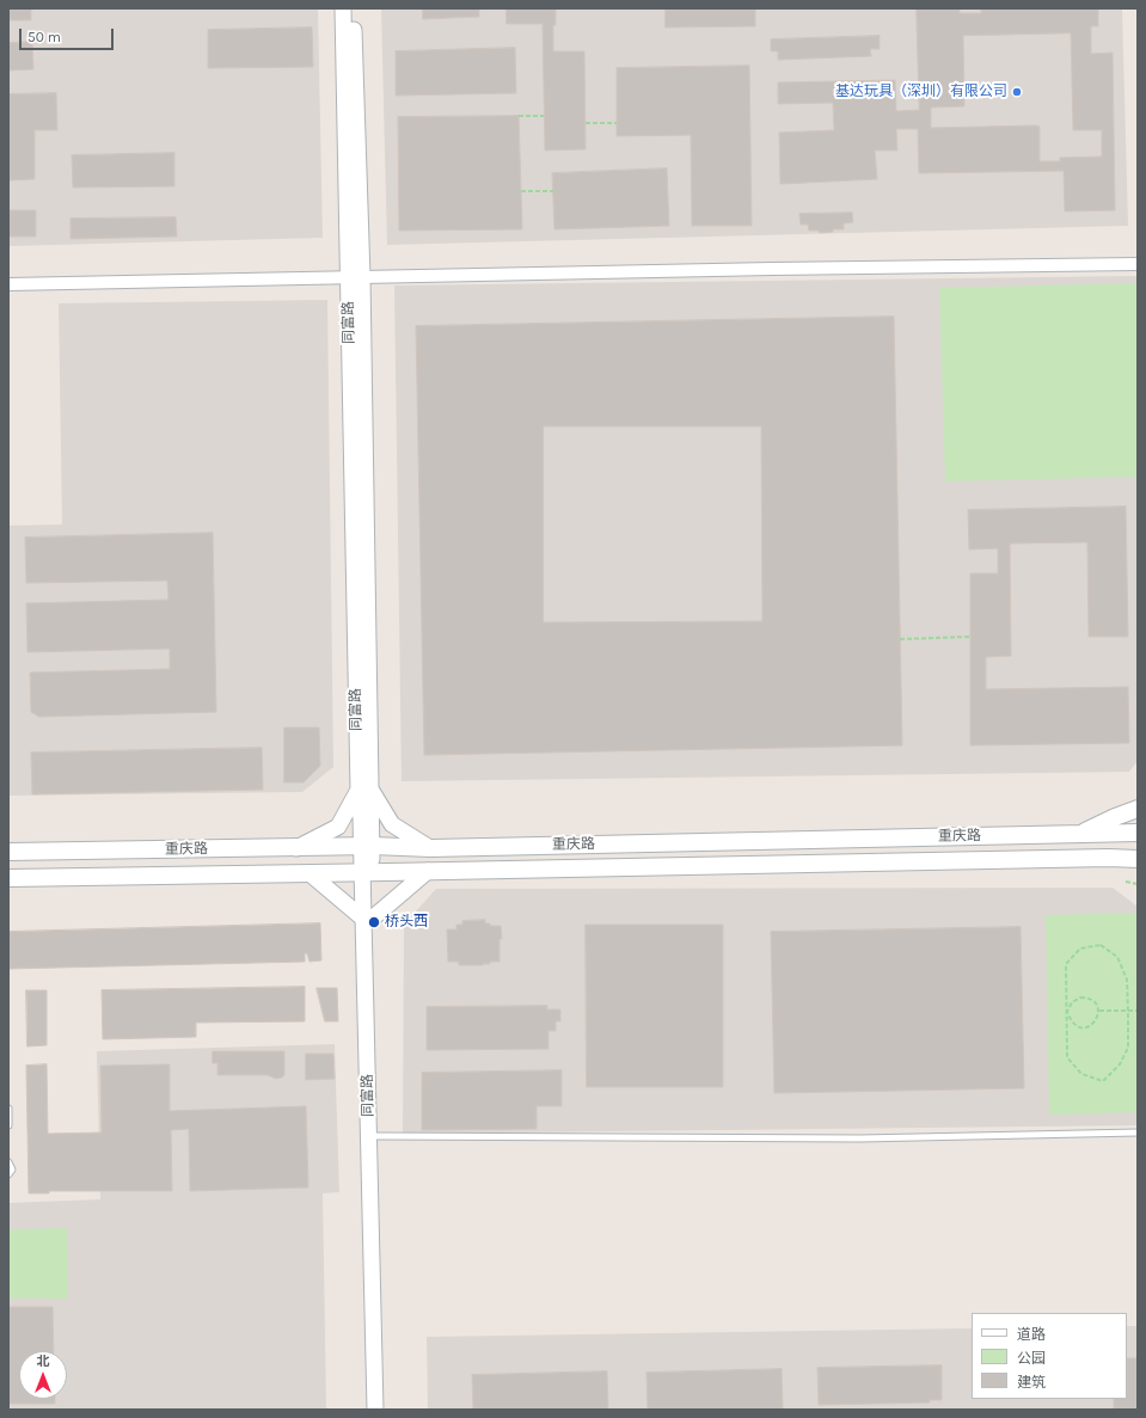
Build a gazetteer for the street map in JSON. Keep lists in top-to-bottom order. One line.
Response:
{"streets":{"main road":["重庆路"],"street":["同富路"]},"crossings":[["同富路","重庆路"]],"places":["基达玩具（深圳）有限公司","桥头西"],"legend":["道路","公园","建筑"],"scale_bar":"50 m","north":"top"}
